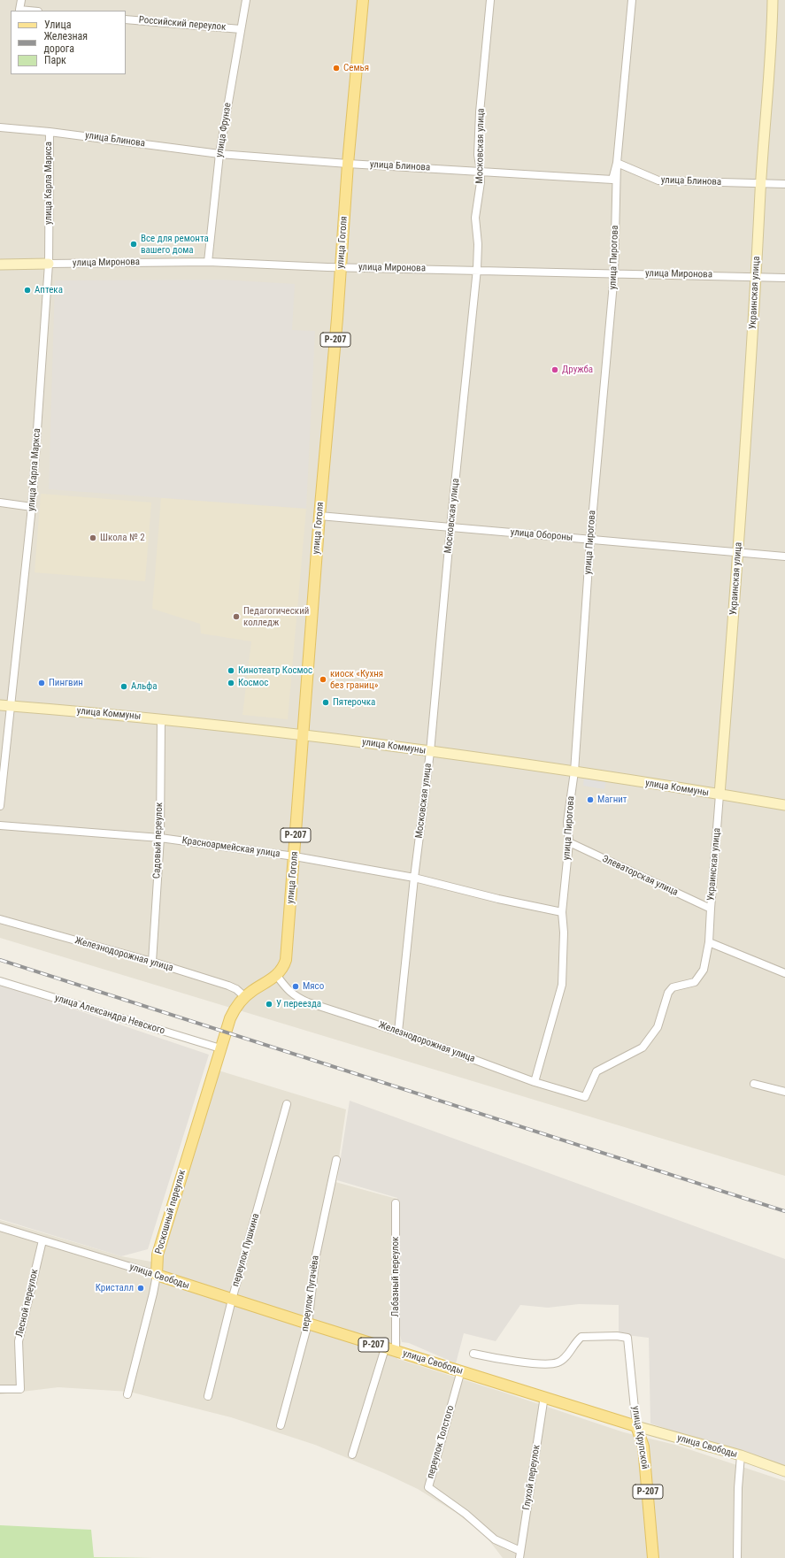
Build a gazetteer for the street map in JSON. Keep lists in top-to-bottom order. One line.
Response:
{"streets":{"main road":["улица Гоголя","Р-207","Роскошный переулок","улица Свободы","улица Крупской"],"street":["Российский переулок","улица Фрунзе","улица Блинова","Московская улица","улица Карла Маркса","улица Пирогова","улица Миронова","Украинская улица","улица Обороны","улица Коммуны","Садовый переулок","Красноармейская улица","Элеваторская улица","Железнодорожная улица","улица Александра Невского","переулок Пушкина","Лабазный переулок","переулок Пугачёва","Лесной переулок","переулок Толстого","Глухой переулок"]},"crossings":[["Российский переулок","улица Фрунзе"],["улица Фрунзе","улица Блинова"],["улица Фрунзе","улица Миронова"],["улица Блинова","Московская улица"],["улица Блинова","улица Карла Маркса"],["улица Блинова","улица Гоголя"],["улица Блинова","улица Пирогова"],["улица Блинова","Украинская улица"],["Московская улица","улица Миронова"],["Московская улица","улица Обороны"],["Московская улица","улица Коммуны"],["Московская улица","Красноармейская улица"],["Московская улица","Железнодорожная улица"],["улица Карла Маркса","улица Миронова"],["улица Карла Маркса","улица Коммуны"],["улица Гоголя","улица Миронова"],["улица Гоголя","улица Обороны"],["улица Гоголя","улица Коммуны"],["улица Гоголя","Красноармейская улица"],["улица Гоголя","Железнодорожная улица"],["улица Гоголя","Роскошный переулок"],["улица Пирогова","улица Миронова"],["улица Пирогова","улица Обороны"],["улица Пирогова","улица Коммуны"],["улица Пирогова","Красноармейская улица"],["улица Пирогова","Элеваторская улица"],["улица Пирогова","Железнодорожная улица"],["улица Миронова","Украинская улица"],["Украинская улица","улица Обороны"],["Украинская улица","улица Коммуны"],["Украинская улица","Элеваторская улица"],["Украинская улица","Железнодорожная улица"],["улица Коммуны","Садовый переулок"],["Садовый переулок","Красноармейская улица"],["Садовый переулок","Железнодорожная улица"],["улица Александра Невского","Роскошный переулок"],["Роскошный переулок","улица Свободы"],["переулок Пушкина","улица Свободы"],["улица Свободы","Лабазный переулок"],["улица Свободы","переулок Пугачёва"],["улица Свободы","Лесной переулок"],["улица Свободы","улица Крупской"],["улица Свободы","переулок Толстого"],["улица Свободы","Глухой переулок"],["переулок Толстого","Глухой переулок"]],"places":["Семья","Все для ремонта вашего дома","Аптека","Дружба","Школа № 2","Педагогический колледж","Кинотеатр Космос","киоск «Кухня без границ»","Пингвин","Космос","Альфа","Пятерочка","Магнит","Мясо","У переезда","Кристалл"],"legend":["Улица","Железная дорога","Парк"]}
